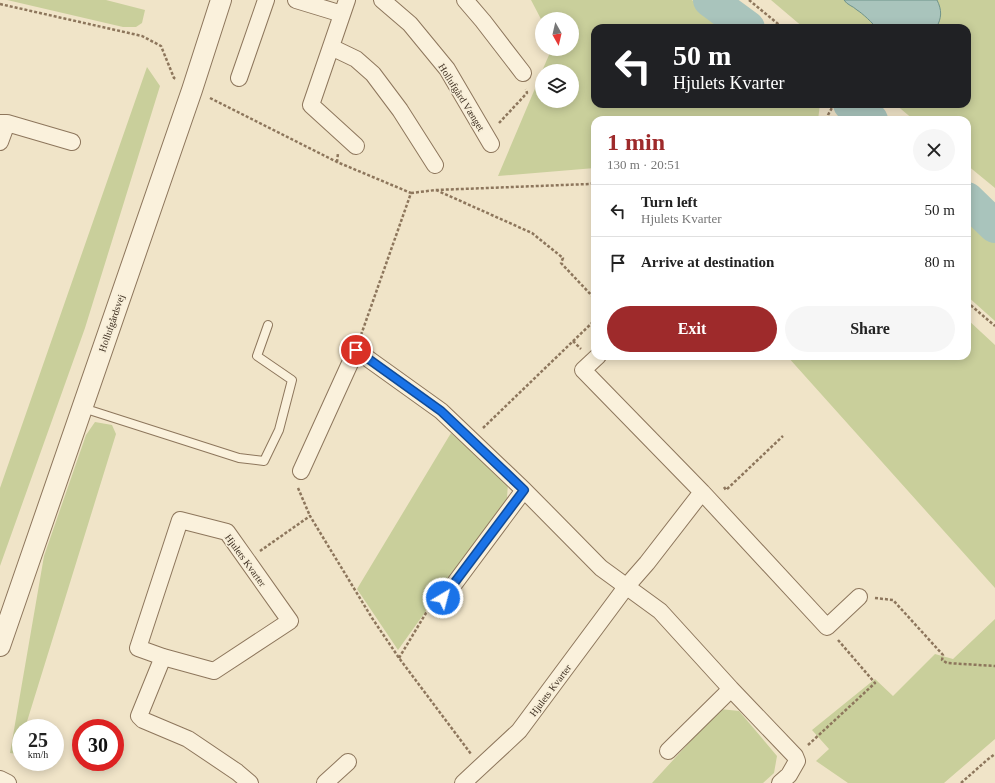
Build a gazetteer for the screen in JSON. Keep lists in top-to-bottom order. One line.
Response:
{"streets":{"street":["Hollufgård Vænget","Hollufgårdsvej","Hjulets Kvarter"]},"north":"bottom","page":{"turn":["50 m","Hjulets Kvarter"],"heading":["1 min","130 m · 20:51"],"list":[{"name":"Turn left","note":"Hjulets Kvarter","value":"50 m"},{"name":"Arrive at destination","value":"80 m"}],"buttons":["Exit","Share"],"speed":"25 km/h","limit":"30"}}
